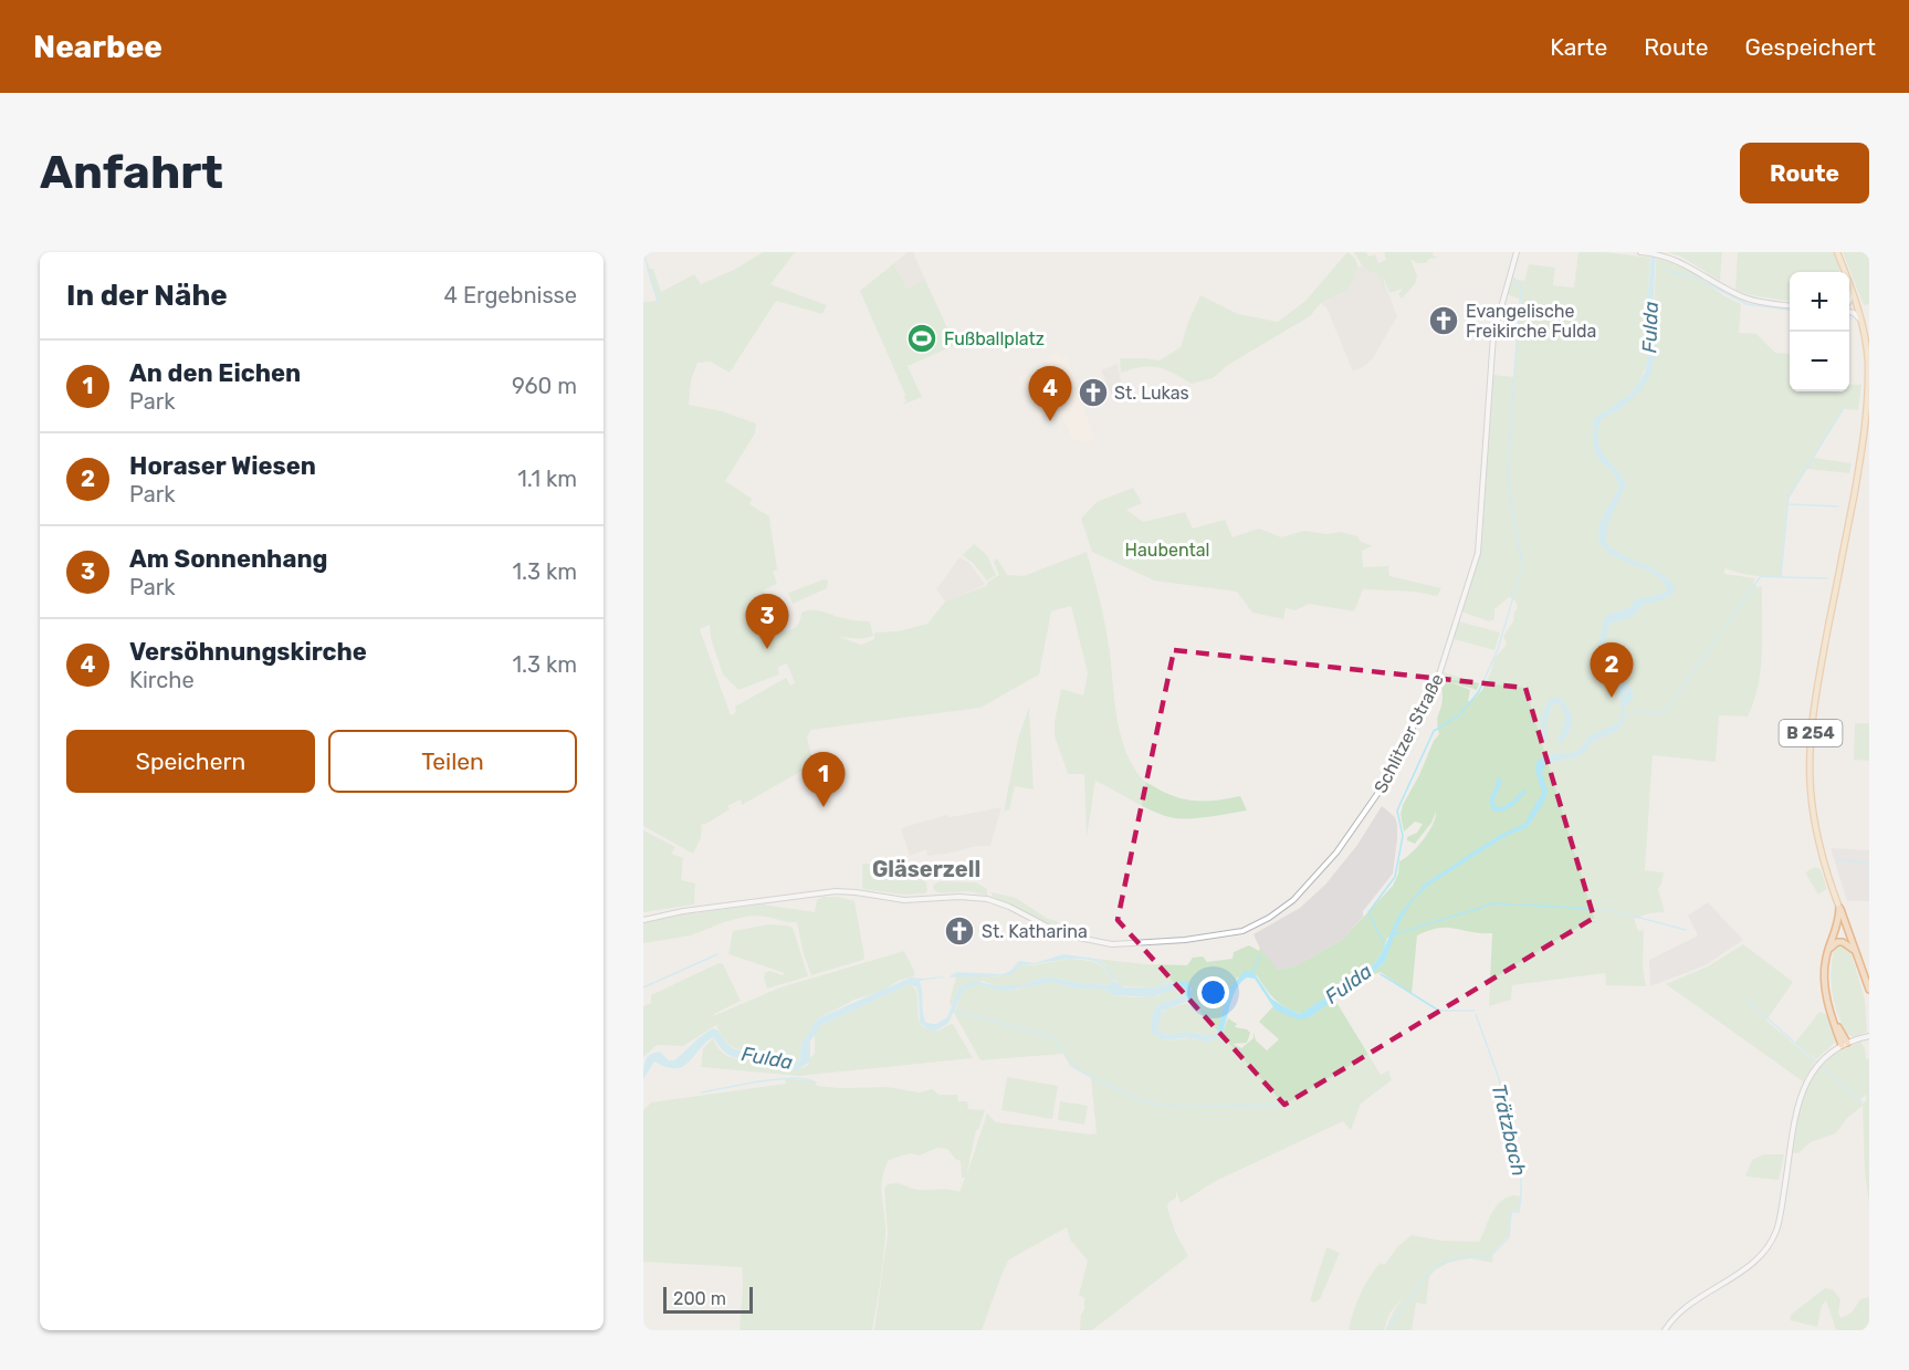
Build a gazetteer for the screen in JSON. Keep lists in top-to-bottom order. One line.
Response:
{"streets":{"highway":["B 254"],"main road":["Schlitzer Straße"]},"districts":["Gläserzell"],"water":["Fulda","Trätzbach"],"parks":["Haubental"],"places":{"church":["Evangelische Freikirche Fulda","St. Lukas","St. Katharina"],"sports":["Fußballplatz"]},"scale_bar":"200 m","page":{"header":"Nearbee","nav":["Karte","Route","Gespeichert"],"buttons":["Route",["Speichern","Teilen"]],"title":"Anfahrt","heading":["In der Nähe","4 Ergebnisse"],"map_buttons":["+","−"],"list":[{"mark":"1","name":"An den Eichen","note":"Park","value":"960 m"},{"mark":"2","name":"Horaser Wiesen","note":"Park","value":"1.1 km"},{"mark":"3","name":"Am Sonnenhang","note":"Park","value":"1.3 km"},{"mark":"4","name":"Versöhnungskirche","note":"Kirche","value":"1.3 km"}],"pins":["4","3","2","1"],"scale":"200 m"}}
